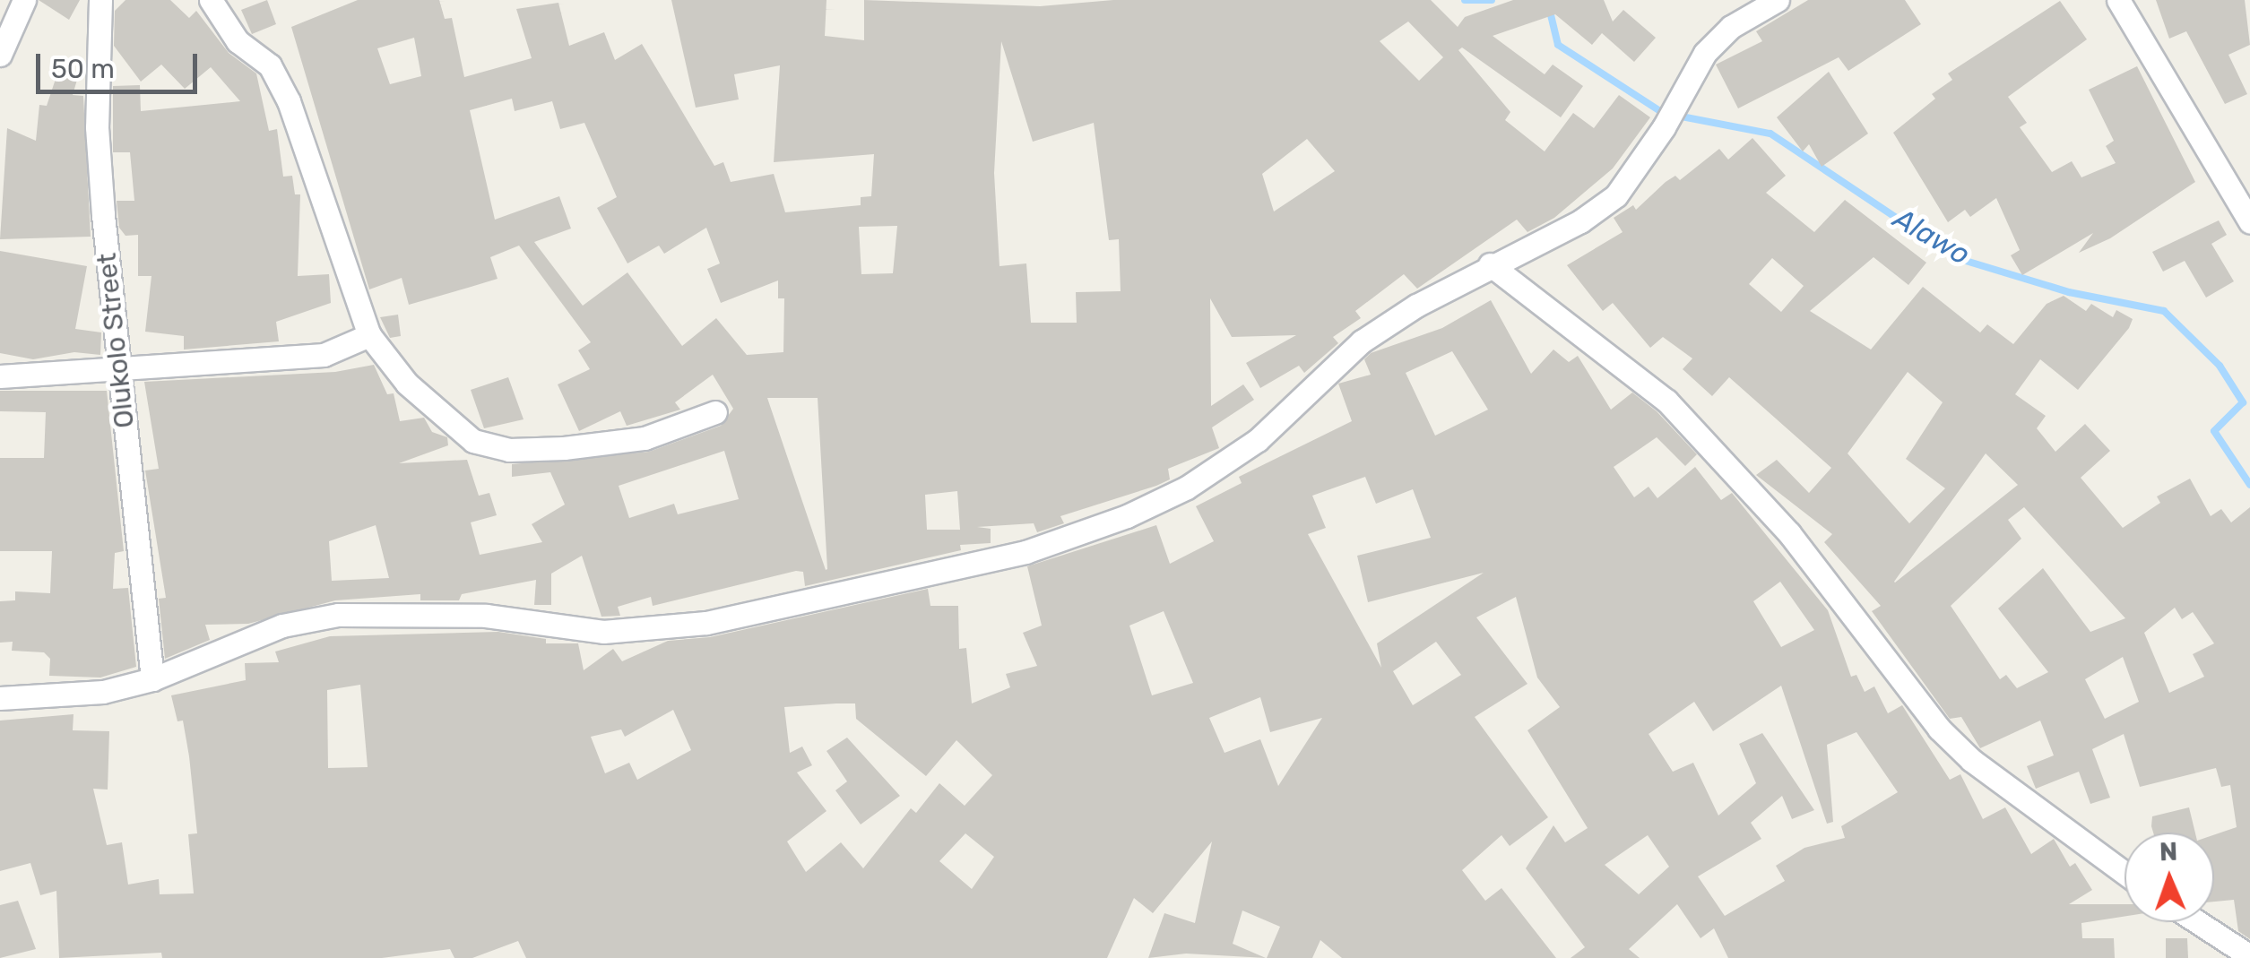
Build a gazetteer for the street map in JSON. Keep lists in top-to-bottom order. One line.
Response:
{"streets":{"street":["Olukolo Street"]},"water":["Alawo"],"scale_bar":"50 m","north":"top"}
